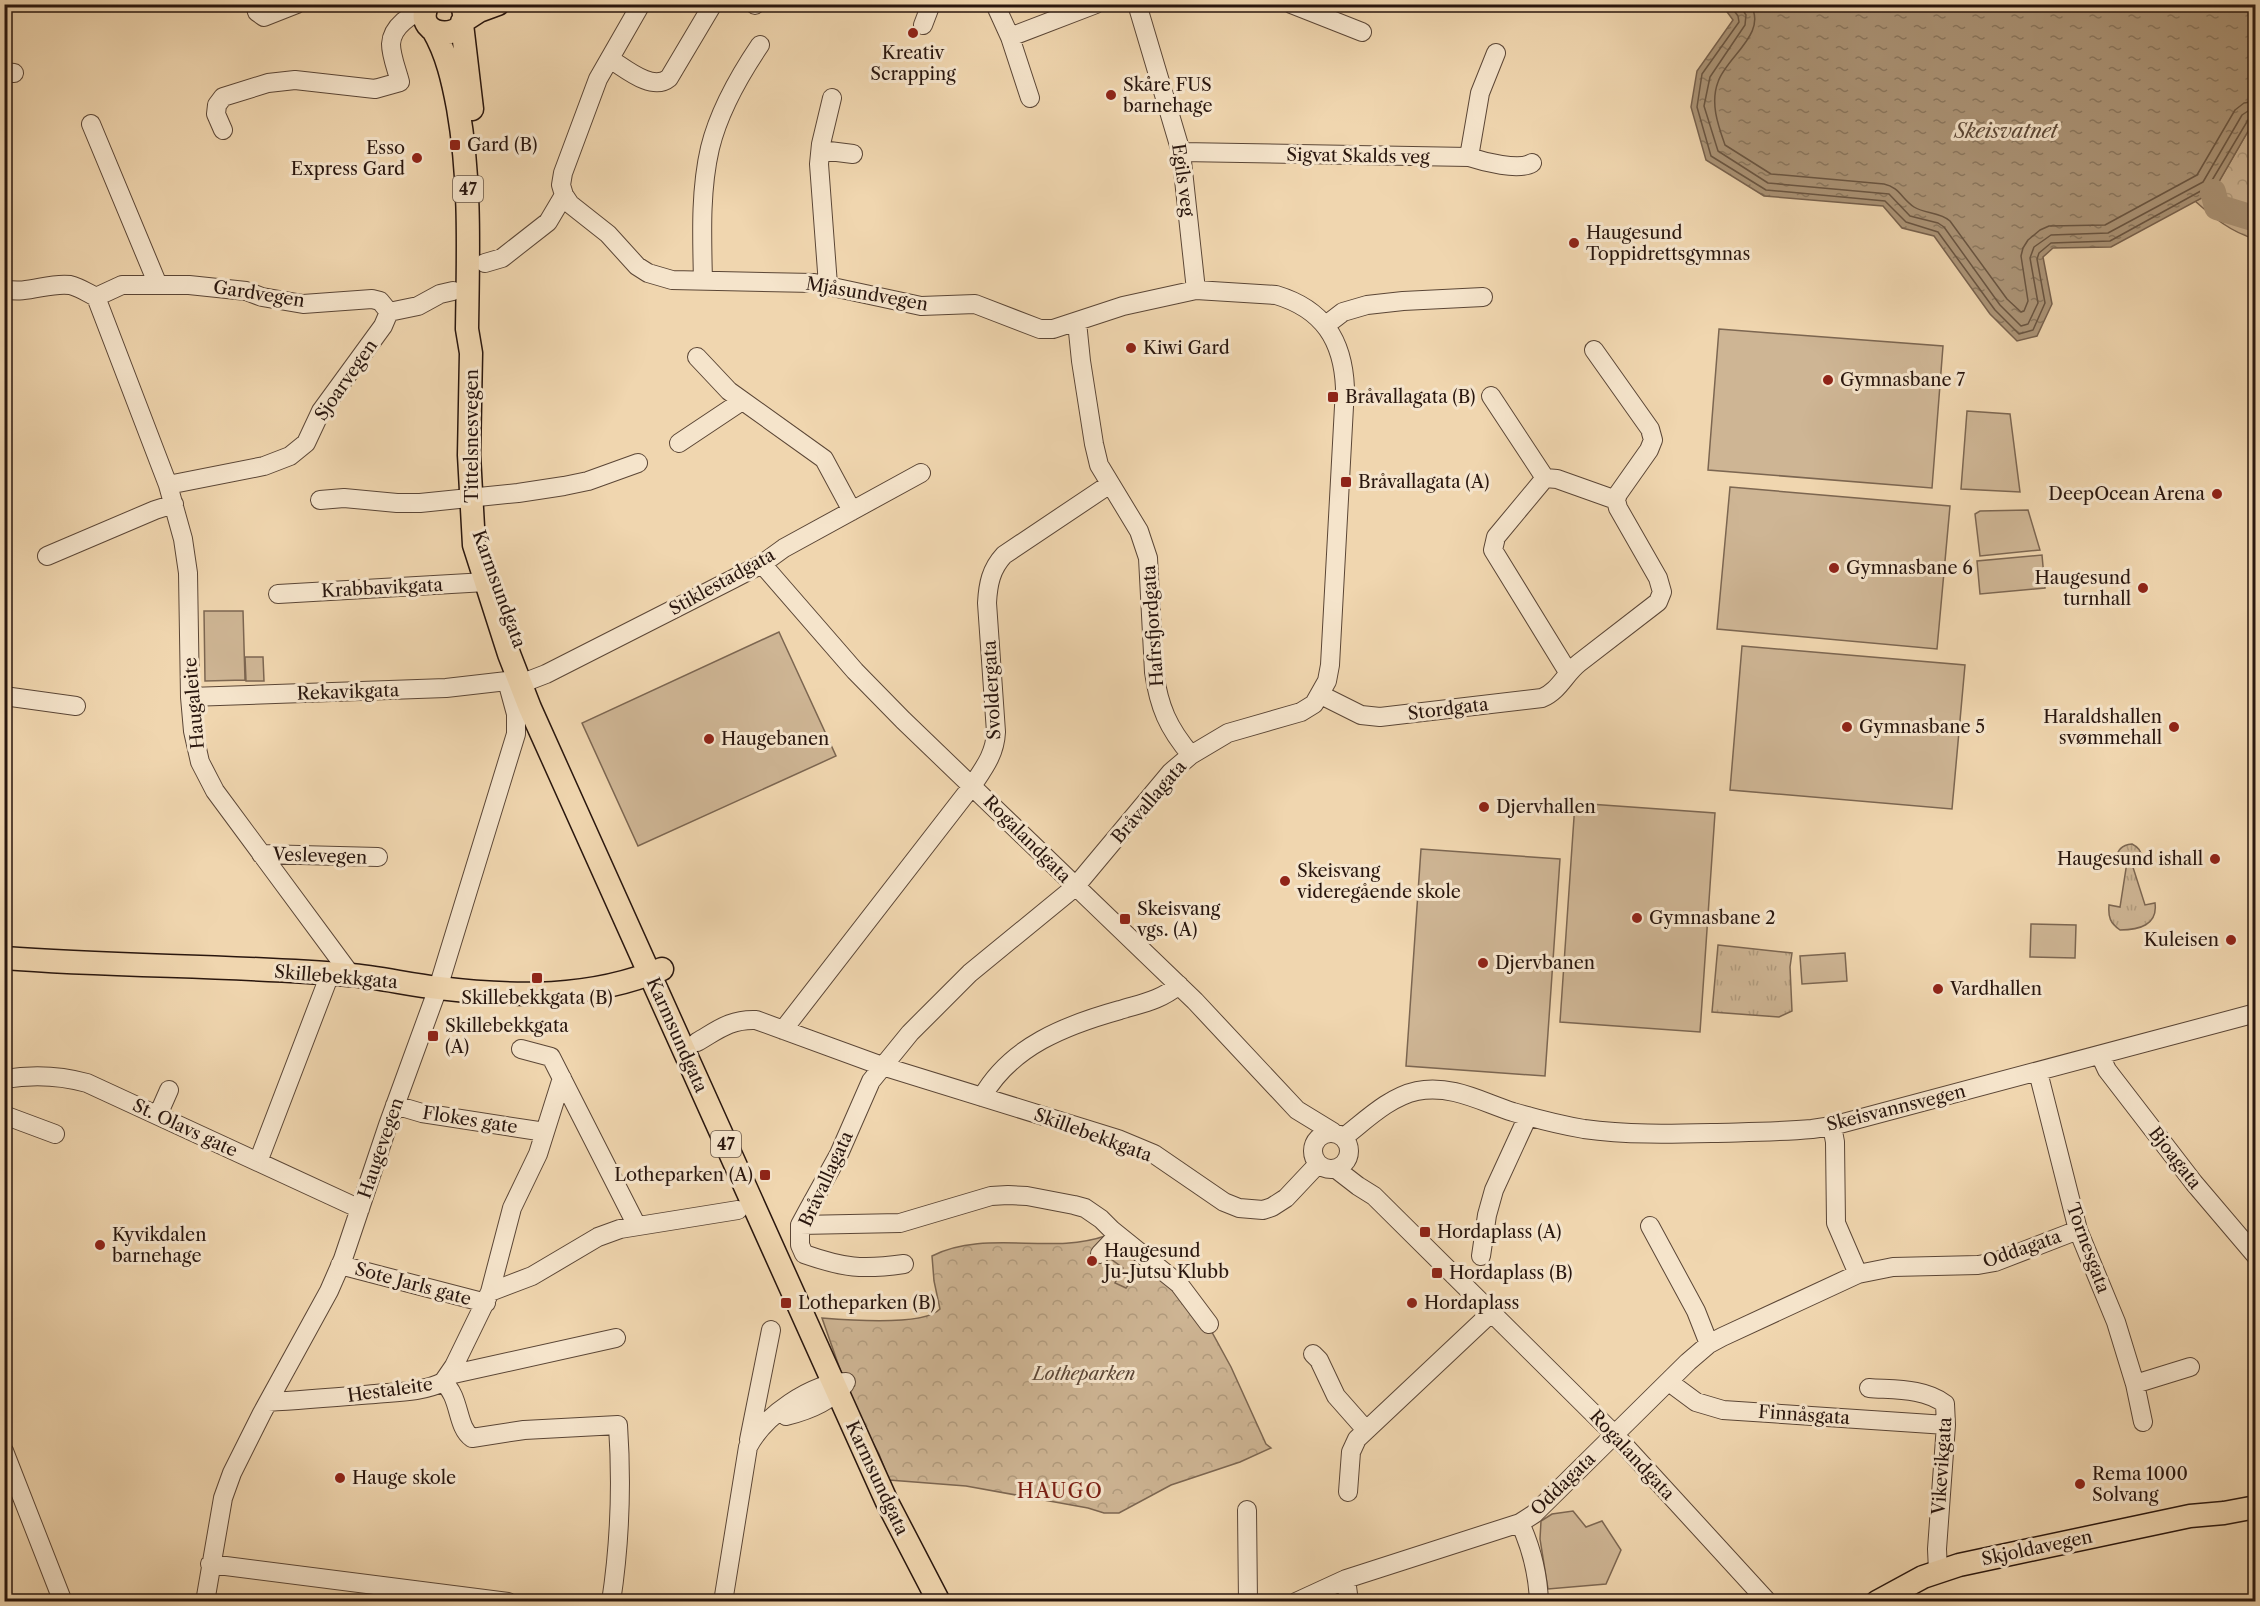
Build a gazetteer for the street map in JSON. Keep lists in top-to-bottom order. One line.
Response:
{"streets":{"main road":["47","Tittelsnesvegen","Karmsundgata","Skillebekkgata","Skjoldavegen"],"street":["Sigvat Skalds veg","Egils veg","Gardvegen","Mjåsundvegen","Sjoarvegen","Stiklestadgata","Krabbavikgata","Hafrsfjordgata","Svoldergata","Rekavikgata","Haugaleite","Stordgata","Bråvallagata","Rogalandgata","Veslevegen","Skeisvannsvegen","Flokes gate","St. Olavs gate","Haugevegen","Bjoagata","Tornesgata","Oddagata","Sote Jarls gate","Hestaleite","Finnåsgata","Vikevikgata"]},"crossings":[["Sigvat Skalds veg","Egils veg"],["Egils veg","Mjåsundvegen"],["Gardvegen","Sjoarvegen"],["Gardvegen","Haugaleite"],["Mjåsundvegen","Hafrsfjordgata"],["Sjoarvegen","Haugaleite"],["Tittelsnesvegen","Karmsundgata"],["Stiklestadgata","Karmsundgata"],["Stiklestadgata","Rekavikgata"],["Stiklestadgata","Rogalandgata"],["Stiklestadgata","Haugevegen"],["Krabbavikgata","Karmsundgata"],["Karmsundgata","Rekavikgata"],["Karmsundgata","Skillebekkgata"],["Karmsundgata","Haugevegen"],["Hafrsfjordgata","Svoldergata"],["Hafrsfjordgata","Bråvallagata"],["Svoldergata","Rogalandgata"],["Svoldergata","Skillebekkgata"],["Rekavikgata","Haugaleite"],["Rekavikgata","Haugevegen"],["Haugaleite","Veslevegen"],["Haugaleite","Skillebekkgata"],["Stordgata","Bråvallagata"],["Bråvallagata","Rogalandgata"],["Bråvallagata","Skillebekkgata"],["Rogalandgata","Skillebekkgata"],["Rogalandgata","Skeisvannsvegen"],["Rogalandgata","Oddagata"],["Skillebekkgata","Skeisvannsvegen"],["Skillebekkgata","Haugevegen"],["Skeisvannsvegen","Bjoagata"],["Skeisvannsvegen","Tornesgata"],["Flokes gate","Haugevegen"],["St. Olavs gate","Haugevegen"],["Haugevegen","Sote Jarls gate"],["Haugevegen","Hestaleite"],["Tornesgata","Oddagata"],["Oddagata","Finnåsgata"],["Finnåsgata","Vikevikgata"],["Vikevikgata","Skjoldavegen"]],"districts":["HAUGO"],"water":["Skeisvatnet"],"parks":["Lotheparken"],"places":{"other":["Kreativ Scrapping","Skåre FUS barnehage","Esso Express Gard","Haugesund Toppidrettsgymnas","Kiwi Gard","Gymnasbane 7","DeepOcean Arena","Gymnasbane 6","Haugesund turnhall","Gymnasbane 5","Haraldshallen svømmehall","Haugebanen","Djervhallen","Haugesund ishall","Skeisvang videregående skole","Gymnasbane 2","Kuleisen","Djervbanen","Vardhallen","Kyvikdalen barnehage","Haugesund Ju-Jutsu Klubb","Hordaplass","Hauge skole","Rema 1000 Solvang"],"transit":["Gard (B)","Bråvallagata (B)","Bråvallagata (A)","Skeisvang vgs. (A)","Skillebekkgata (B)","Skillebekkgata (A)","Lotheparken (A)","Hordaplass (A)","Hordaplass (B)","Lotheparken (B)"]}}
